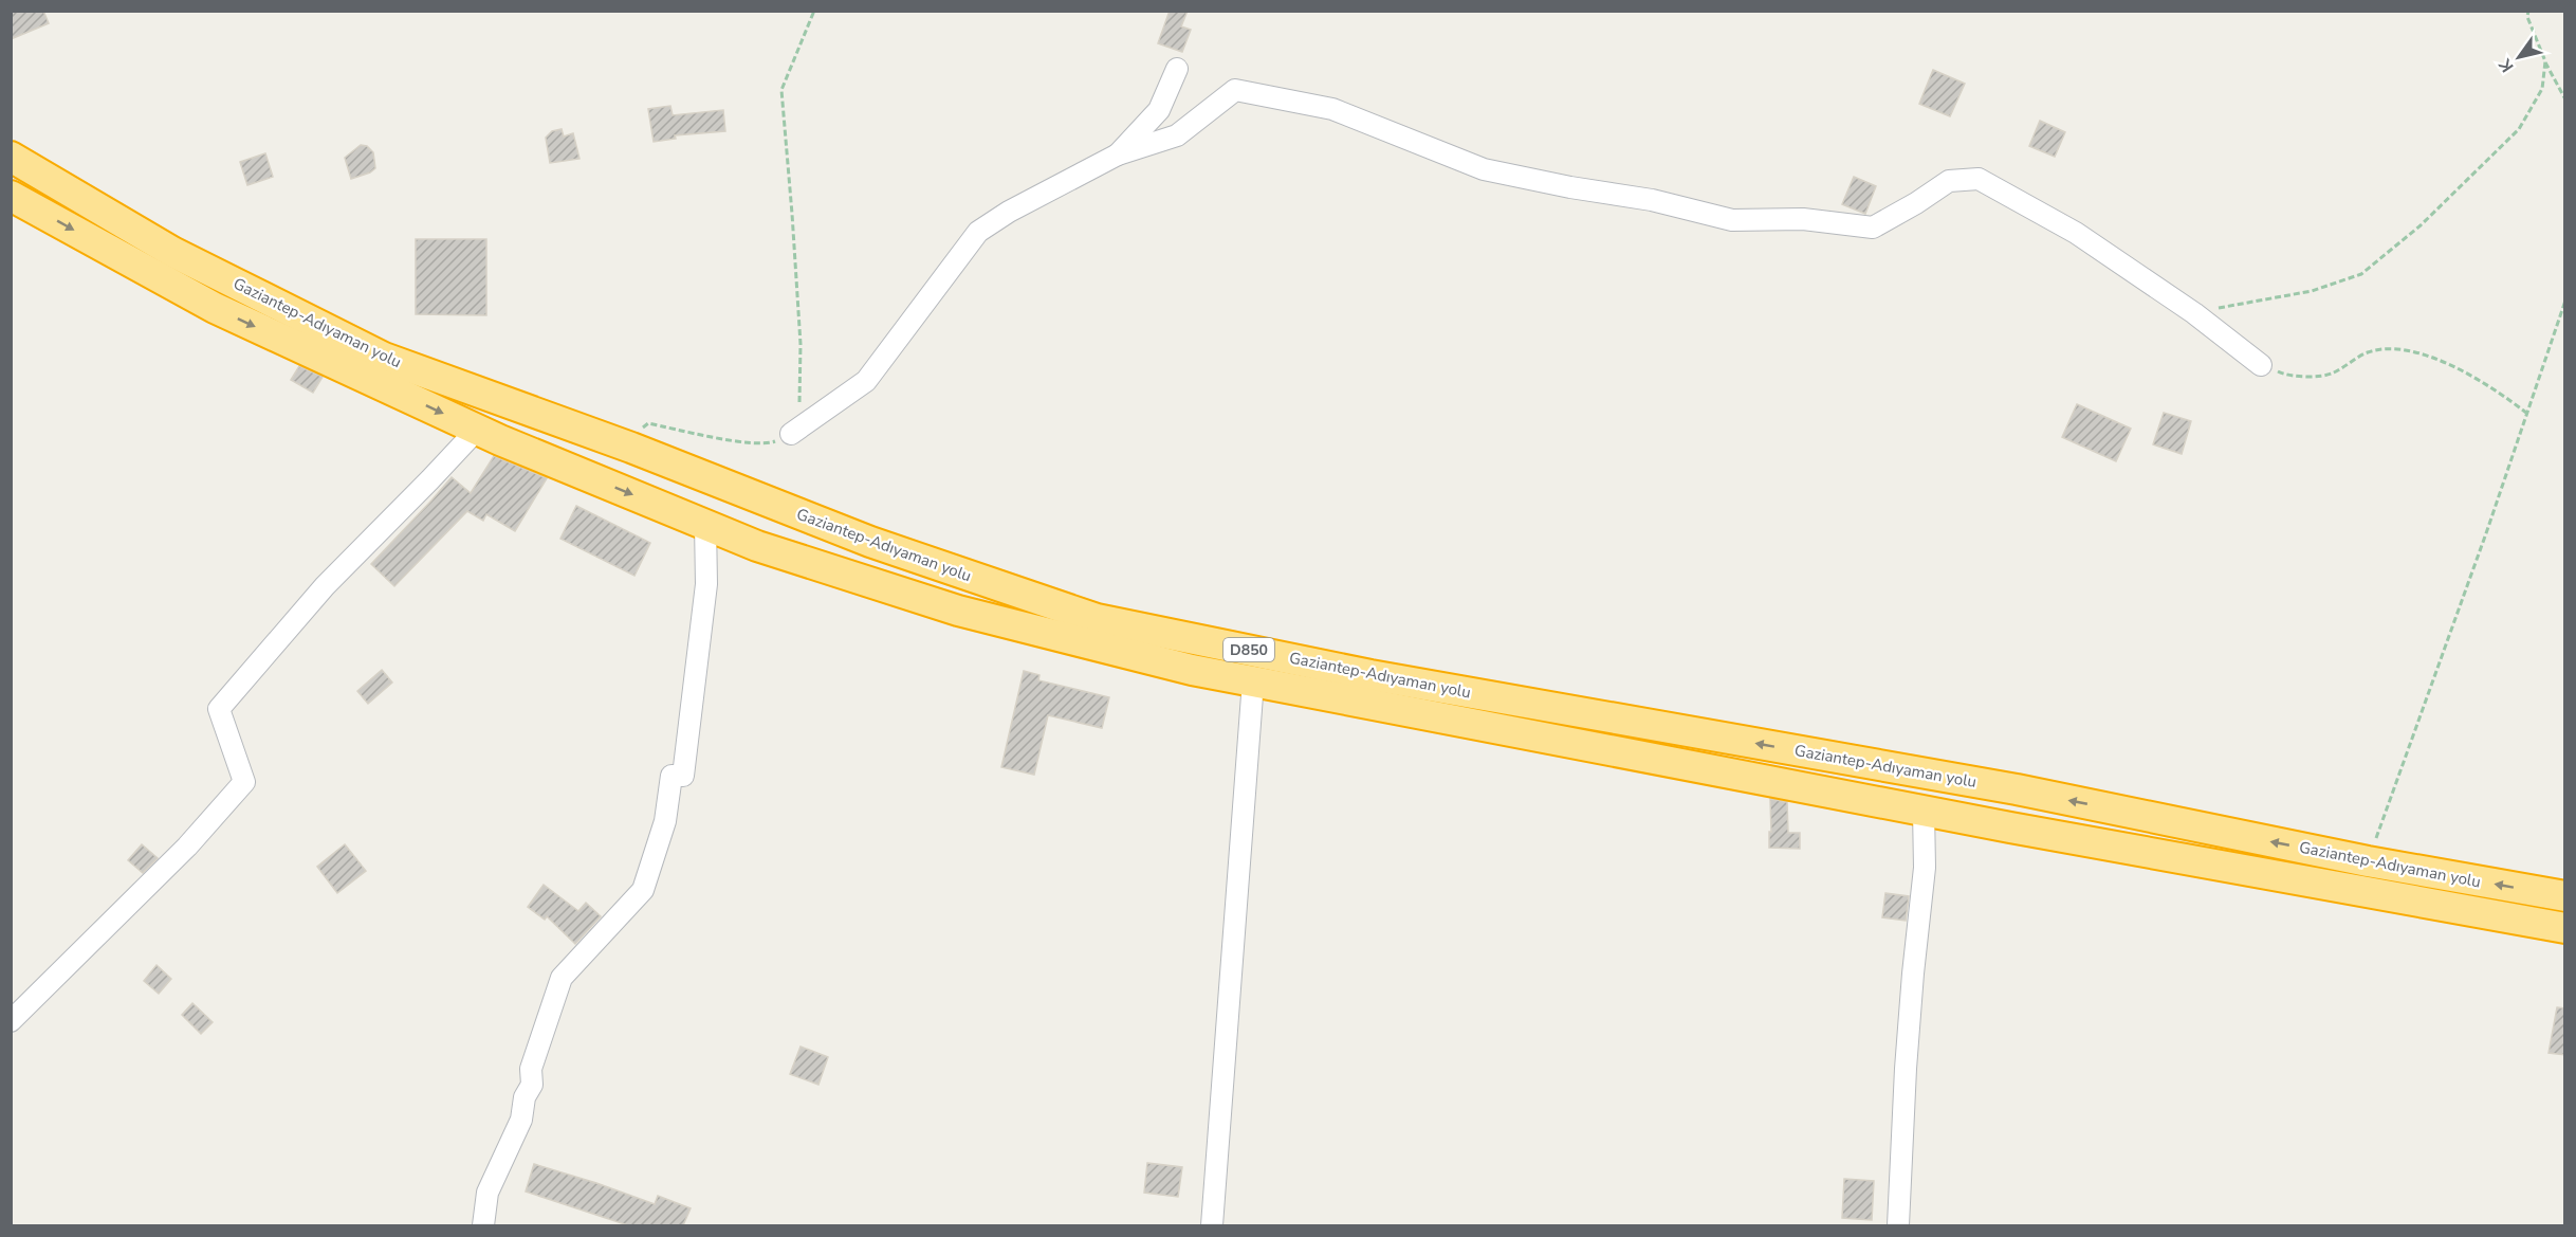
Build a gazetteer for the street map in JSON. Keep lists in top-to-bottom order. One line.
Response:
{"streets":{"highway":["Gaziantep-Adıyaman yolu","D850"]},"north":"bottom left"}
